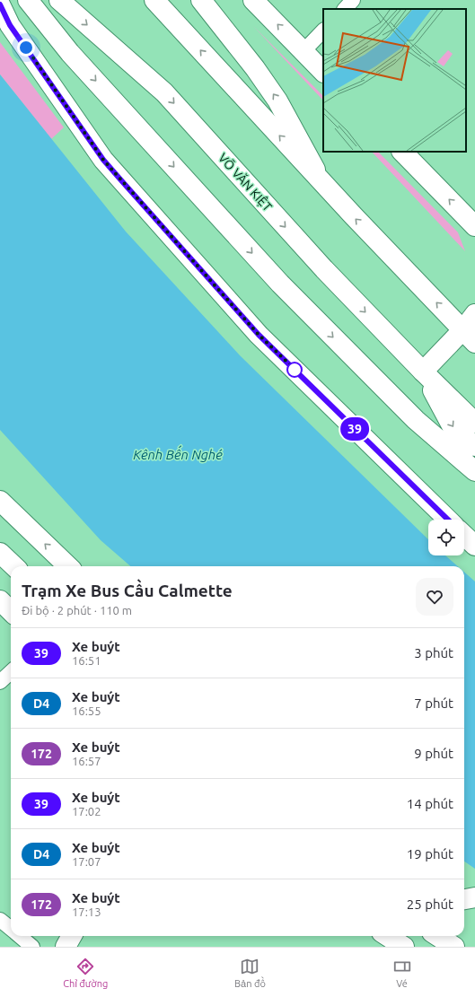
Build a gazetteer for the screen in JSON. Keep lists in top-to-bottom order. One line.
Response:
{"streets":{"main road":["VÕ VĂN KIỆT"]},"water":["Kênh Bến Nghé"],"lines":["bus line 39"],"page":{"on_map":"39","heading":["Trạm Xe Bus Cầu Calmette","Đi bộ · 2 phút · 110 m"],"list":[{"mark":"39","name":"Xe buýt","note":"16:51","value":"3 phút"},{"mark":"D4","name":"Xe buýt","note":"16:55","value":"7 phút"},{"mark":"172","name":"Xe buýt","note":"16:57","value":"9 phút"},{"mark":"39","name":"Xe buýt","note":"17:02","value":"14 phút"},{"mark":"D4","name":"Xe buýt","note":"17:07","value":"19 phút"},{"mark":"172","name":"Xe buýt","note":"17:13","value":"25 phút"}],"tabs":["Chỉ đường","Bản đồ","Vé"]}}
